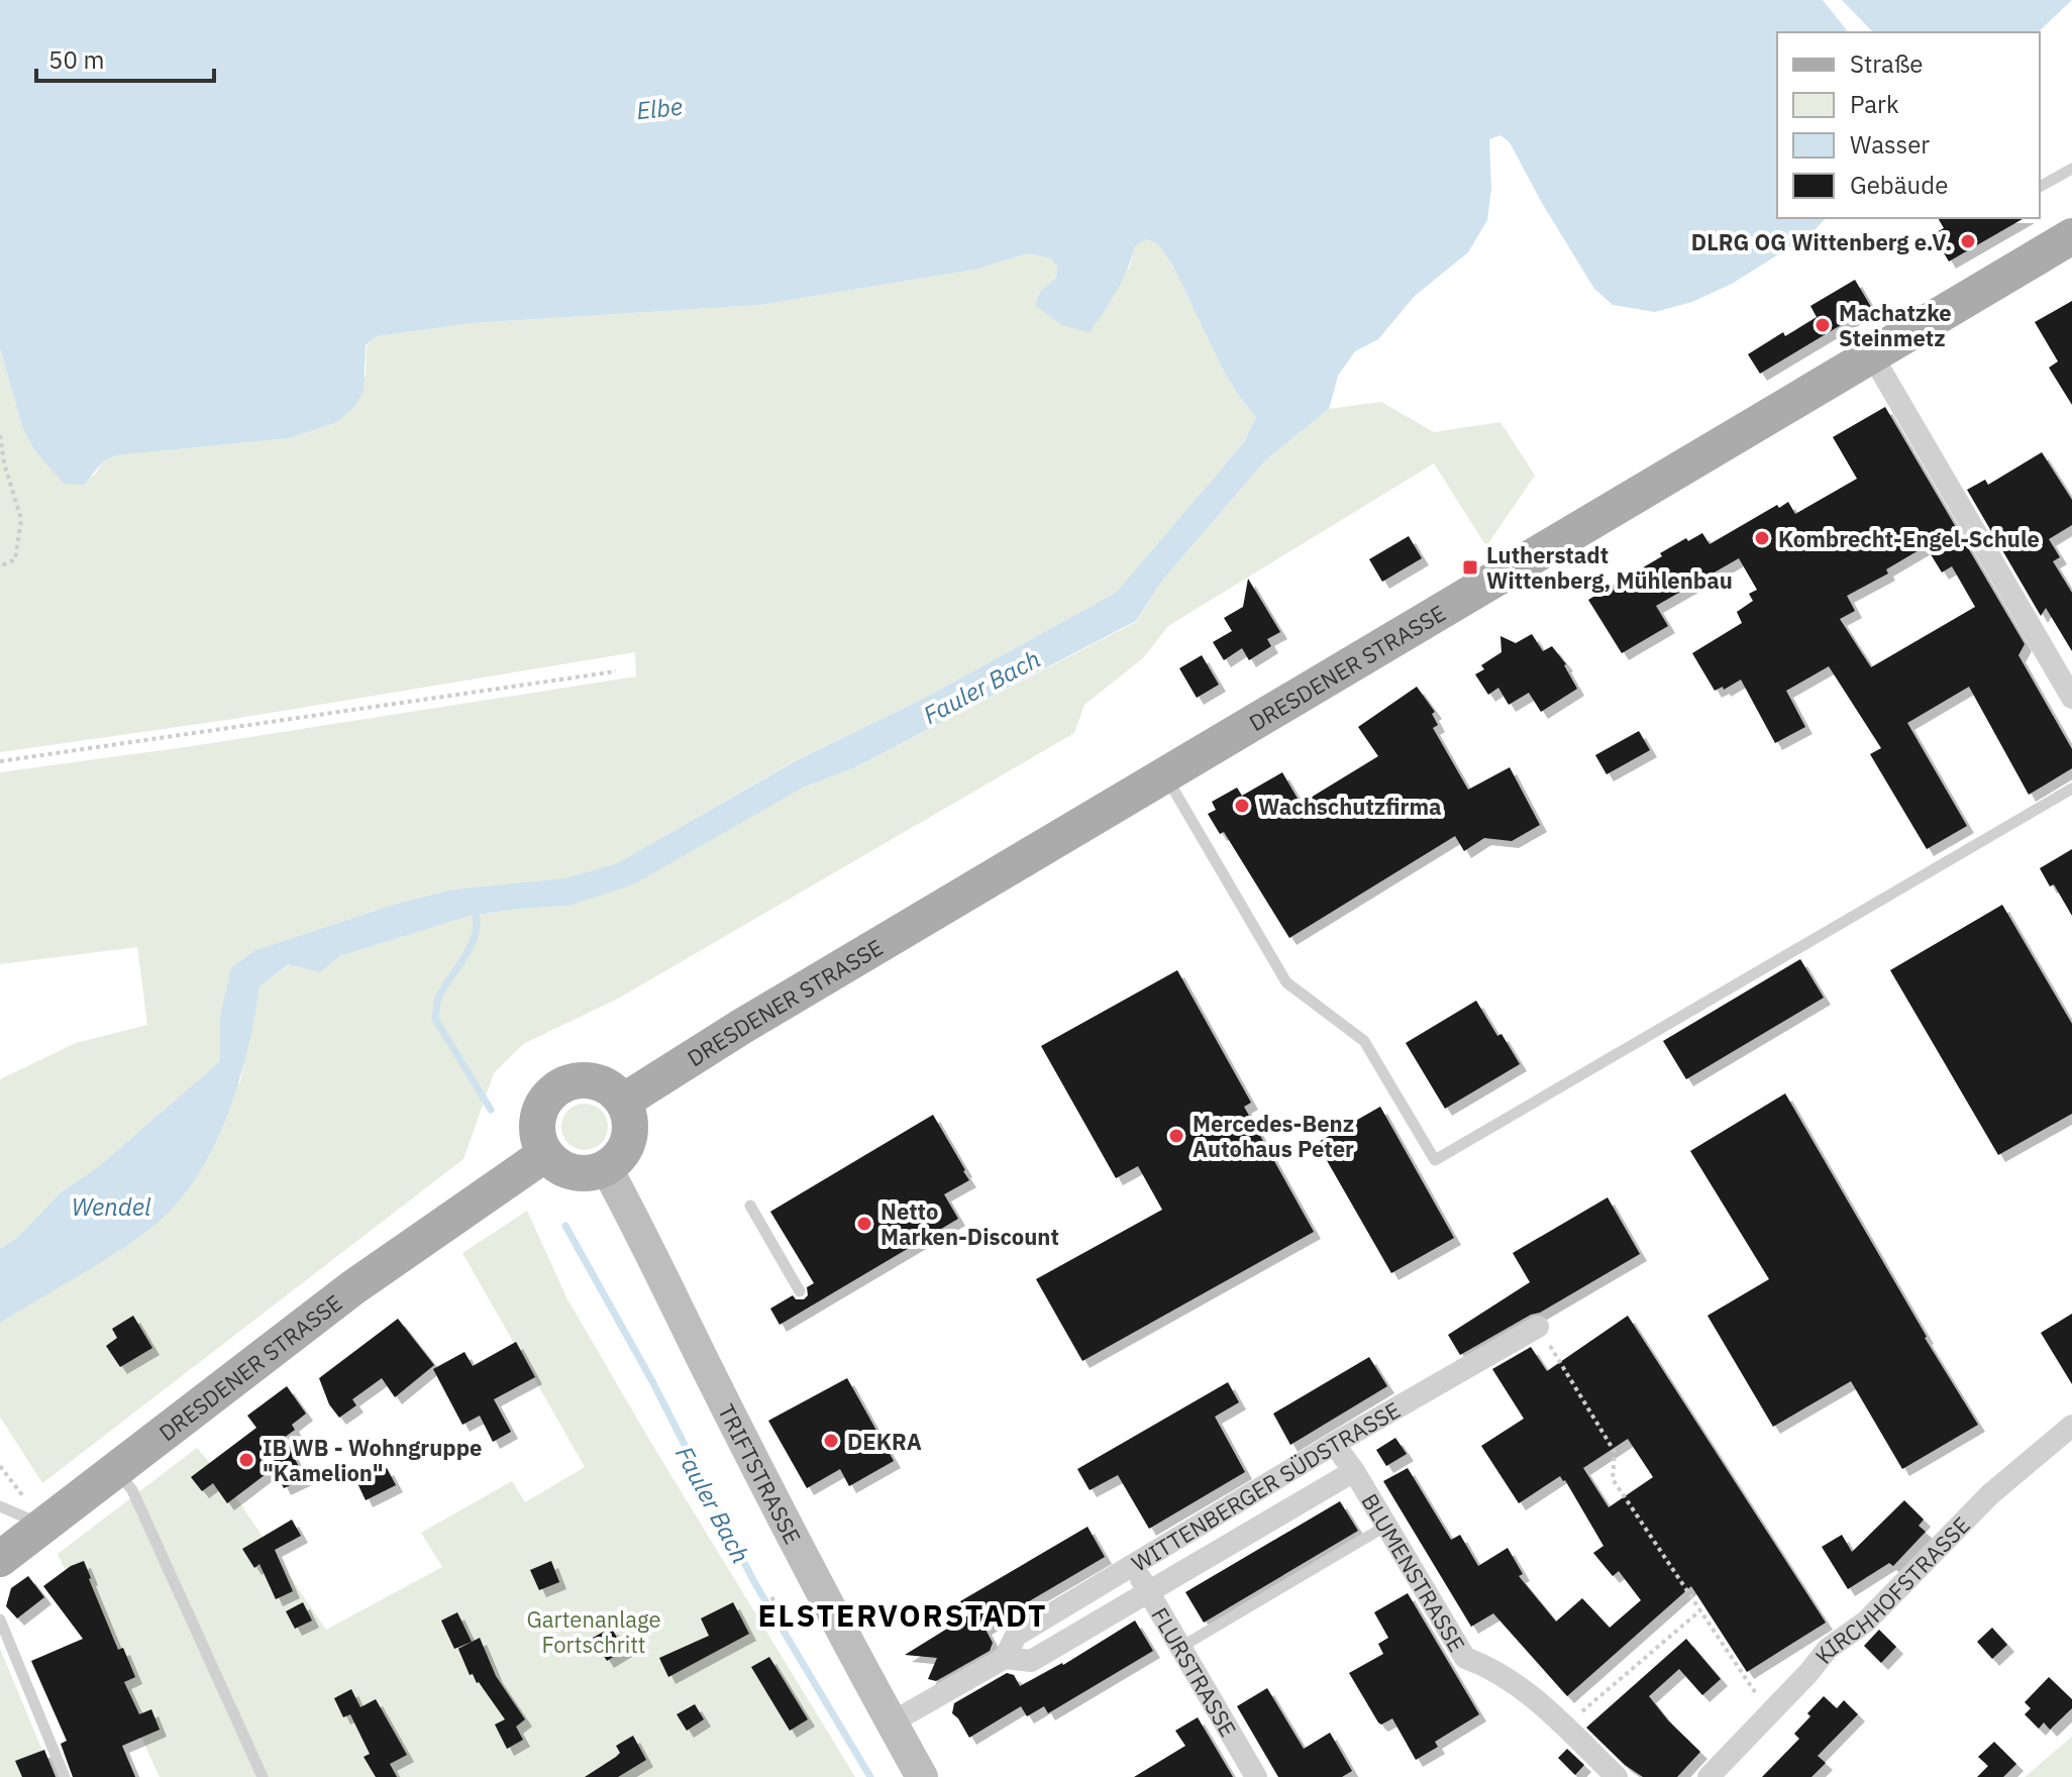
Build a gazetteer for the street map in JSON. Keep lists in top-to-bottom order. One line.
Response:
{"streets":{"main road":["DRESDENER STRASSE","TRIFTSTRASSE"],"street":["WITTENBERGER SÜDSTRASSE","BLUMENSTRASSE","KIRCHHOFSTRASSE","FLURSTRASSE"]},"crossings":[["DRESDENER STRASSE","TRIFTSTRASSE"],["TRIFTSTRASSE","WITTENBERGER SÜDSTRASSE"],["WITTENBERGER SÜDSTRASSE","BLUMENSTRASSE"],["WITTENBERGER SÜDSTRASSE","FLURSTRASSE"]],"districts":["ELSTERVORSTADT"],"water":["Elbe","Fauler Bach","Wendel"],"parks":["Gartenanlage Fortschritt"],"places":{"other":["DLRG OG Wittenberg e.V.","Machatzke Steinmetz","Kombrecht-Engel-Schule","Wachschutzfirma","Mercedes-Benz Autohaus Peter","Netto Marken-Discount","DEKRA","IB WB - Wohngruppe \"Kamelion\""],"transit":["Lutherstadt Wittenberg, Mühlenbau"]},"legend":["Straße","Park","Wasser","Gebäude"],"scale_bar":"50 m"}
